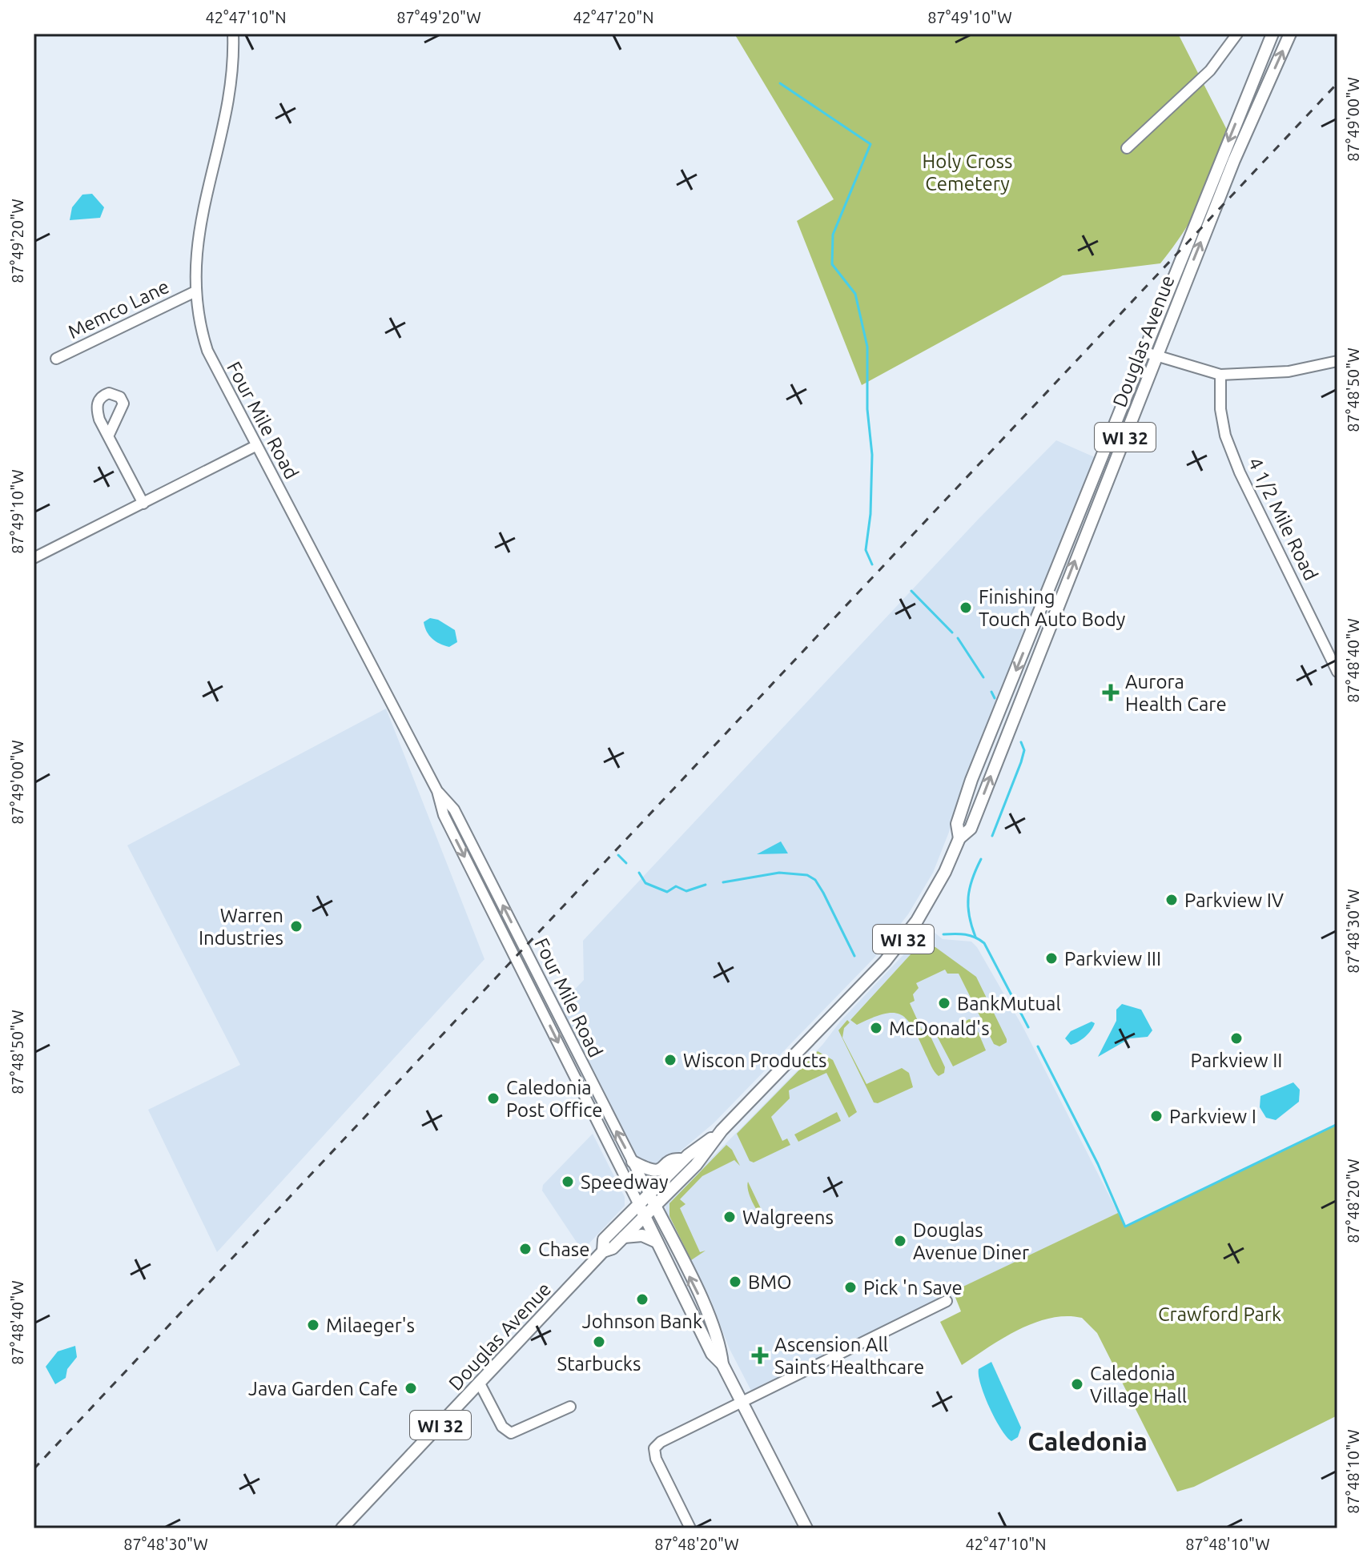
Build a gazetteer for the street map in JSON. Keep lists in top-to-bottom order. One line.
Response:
{"streets":{"main road":["Douglas Avenue","Four Mile Road","WI 32"],"street":["Memco Lane","4 1/2 Mile Road"]},"crossings":[["Memco Lane","Four Mile Road"],["Douglas Avenue","Four Mile Road"]],"districts":["Caledonia"],"parks":["Holy Cross Cemetery","Crawford Park"],"places":{"other":["Finishing Touch Auto Body","Parkview IV","Warren Industries","Parkview III","BankMutual","McDonald's","Parkview II","Wiscon Products","Caledonia Post Office","Parkview I","Speedway","Walgreens","Douglas Avenue Diner","Chase","BMO","Pick 'n Save","Johnson Bank","Milaeger's","Starbucks","Caledonia Village Hall","Java Garden Cafe"],"health":["Aurora Health Care","Ascension All Saints Healthcare"]},"coordinates":["42°47'10\"N","87°49'20\"W","42°47'20\"N","87°49'10\"W","87°49'00\"W","87°48'50\"W","87°48'40\"W","87°48'30\"W","87°48'20\"W","87°48'10\"W"]}
